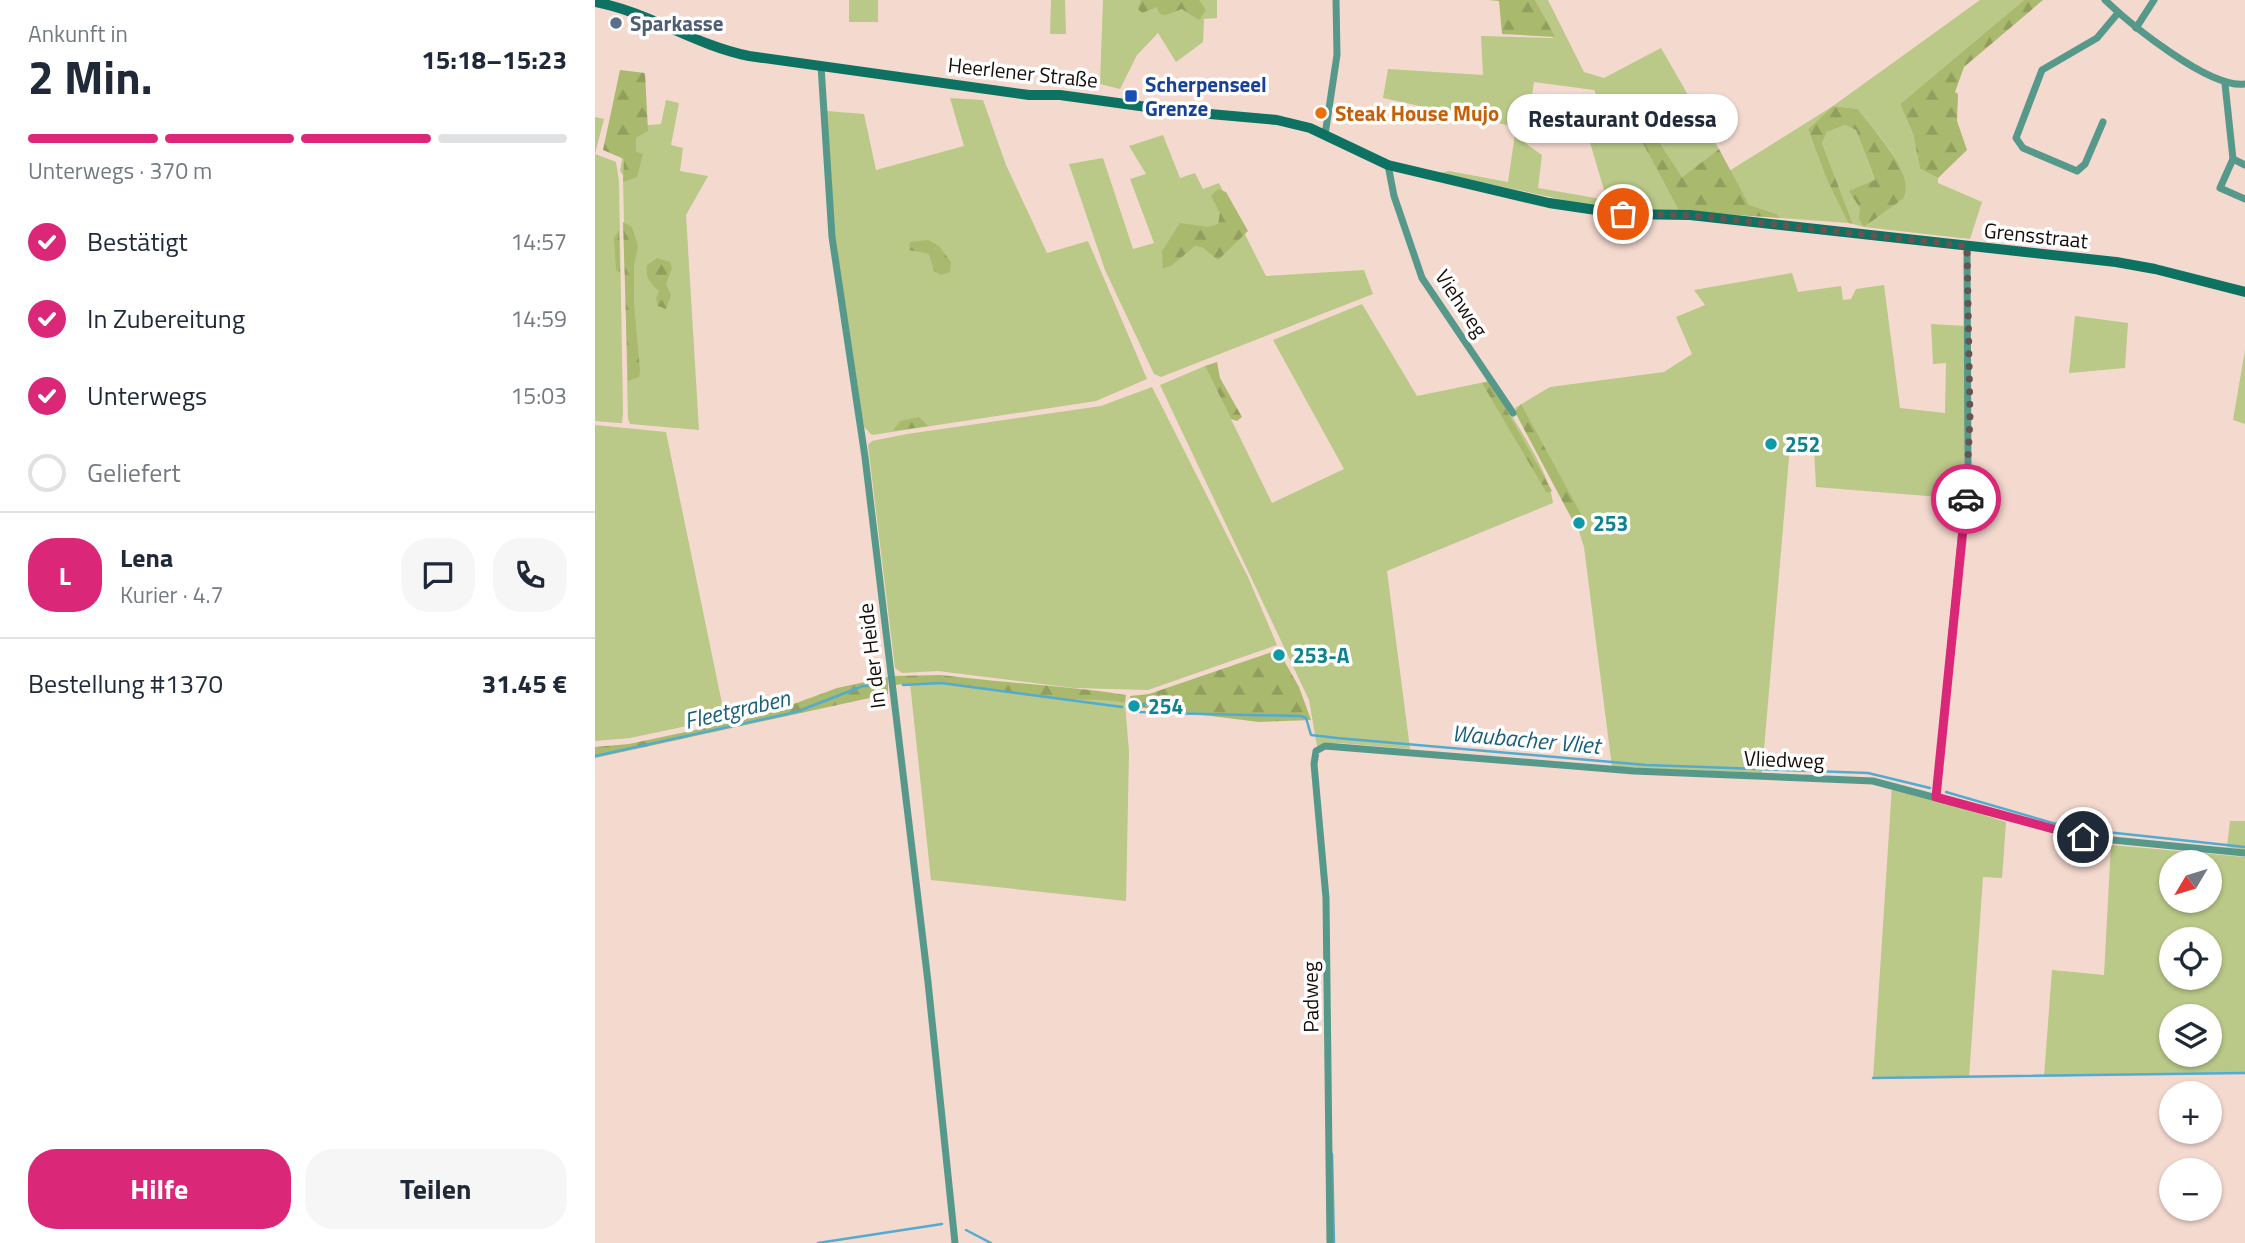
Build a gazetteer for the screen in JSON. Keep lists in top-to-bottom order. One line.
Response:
{"streets":{"main road":["Heerlener Straße","Grensstraat"],"street":["Viehweg","In der Heide","Vliedweg","Padweg"]},"crossings":[["Heerlener Straße","Grensstraat"],["Heerlener Straße","Viehweg"],["Heerlener Straße","In der Heide"],["Vliedweg","Padweg"]],"water":["Fleetgraben","Waubacher Vliet"],"places":{"other":["Sparkasse","Steak House Mujo","Restaurant Odessa","252","253","253-A","254"],"transit":["Scherpenseel Grenze"]},"north":"bottom left","page":{"heading":["2 Min.","Ankunft in","15:18–15:23"],"panel":["Lena","Kurier · 4.7","Bestellung #1370","31.45 €"],"bubble":"Restaurant Odessa","bar":"Unterwegs · 370 m","list":[["Bestätigt","14:57"],["In Zubereitung","14:59"],["Unterwegs","15:03"],"Geliefert"],"round":"L","map_buttons":["+","−"],"buttons":["Hilfe","Teilen"]}}
